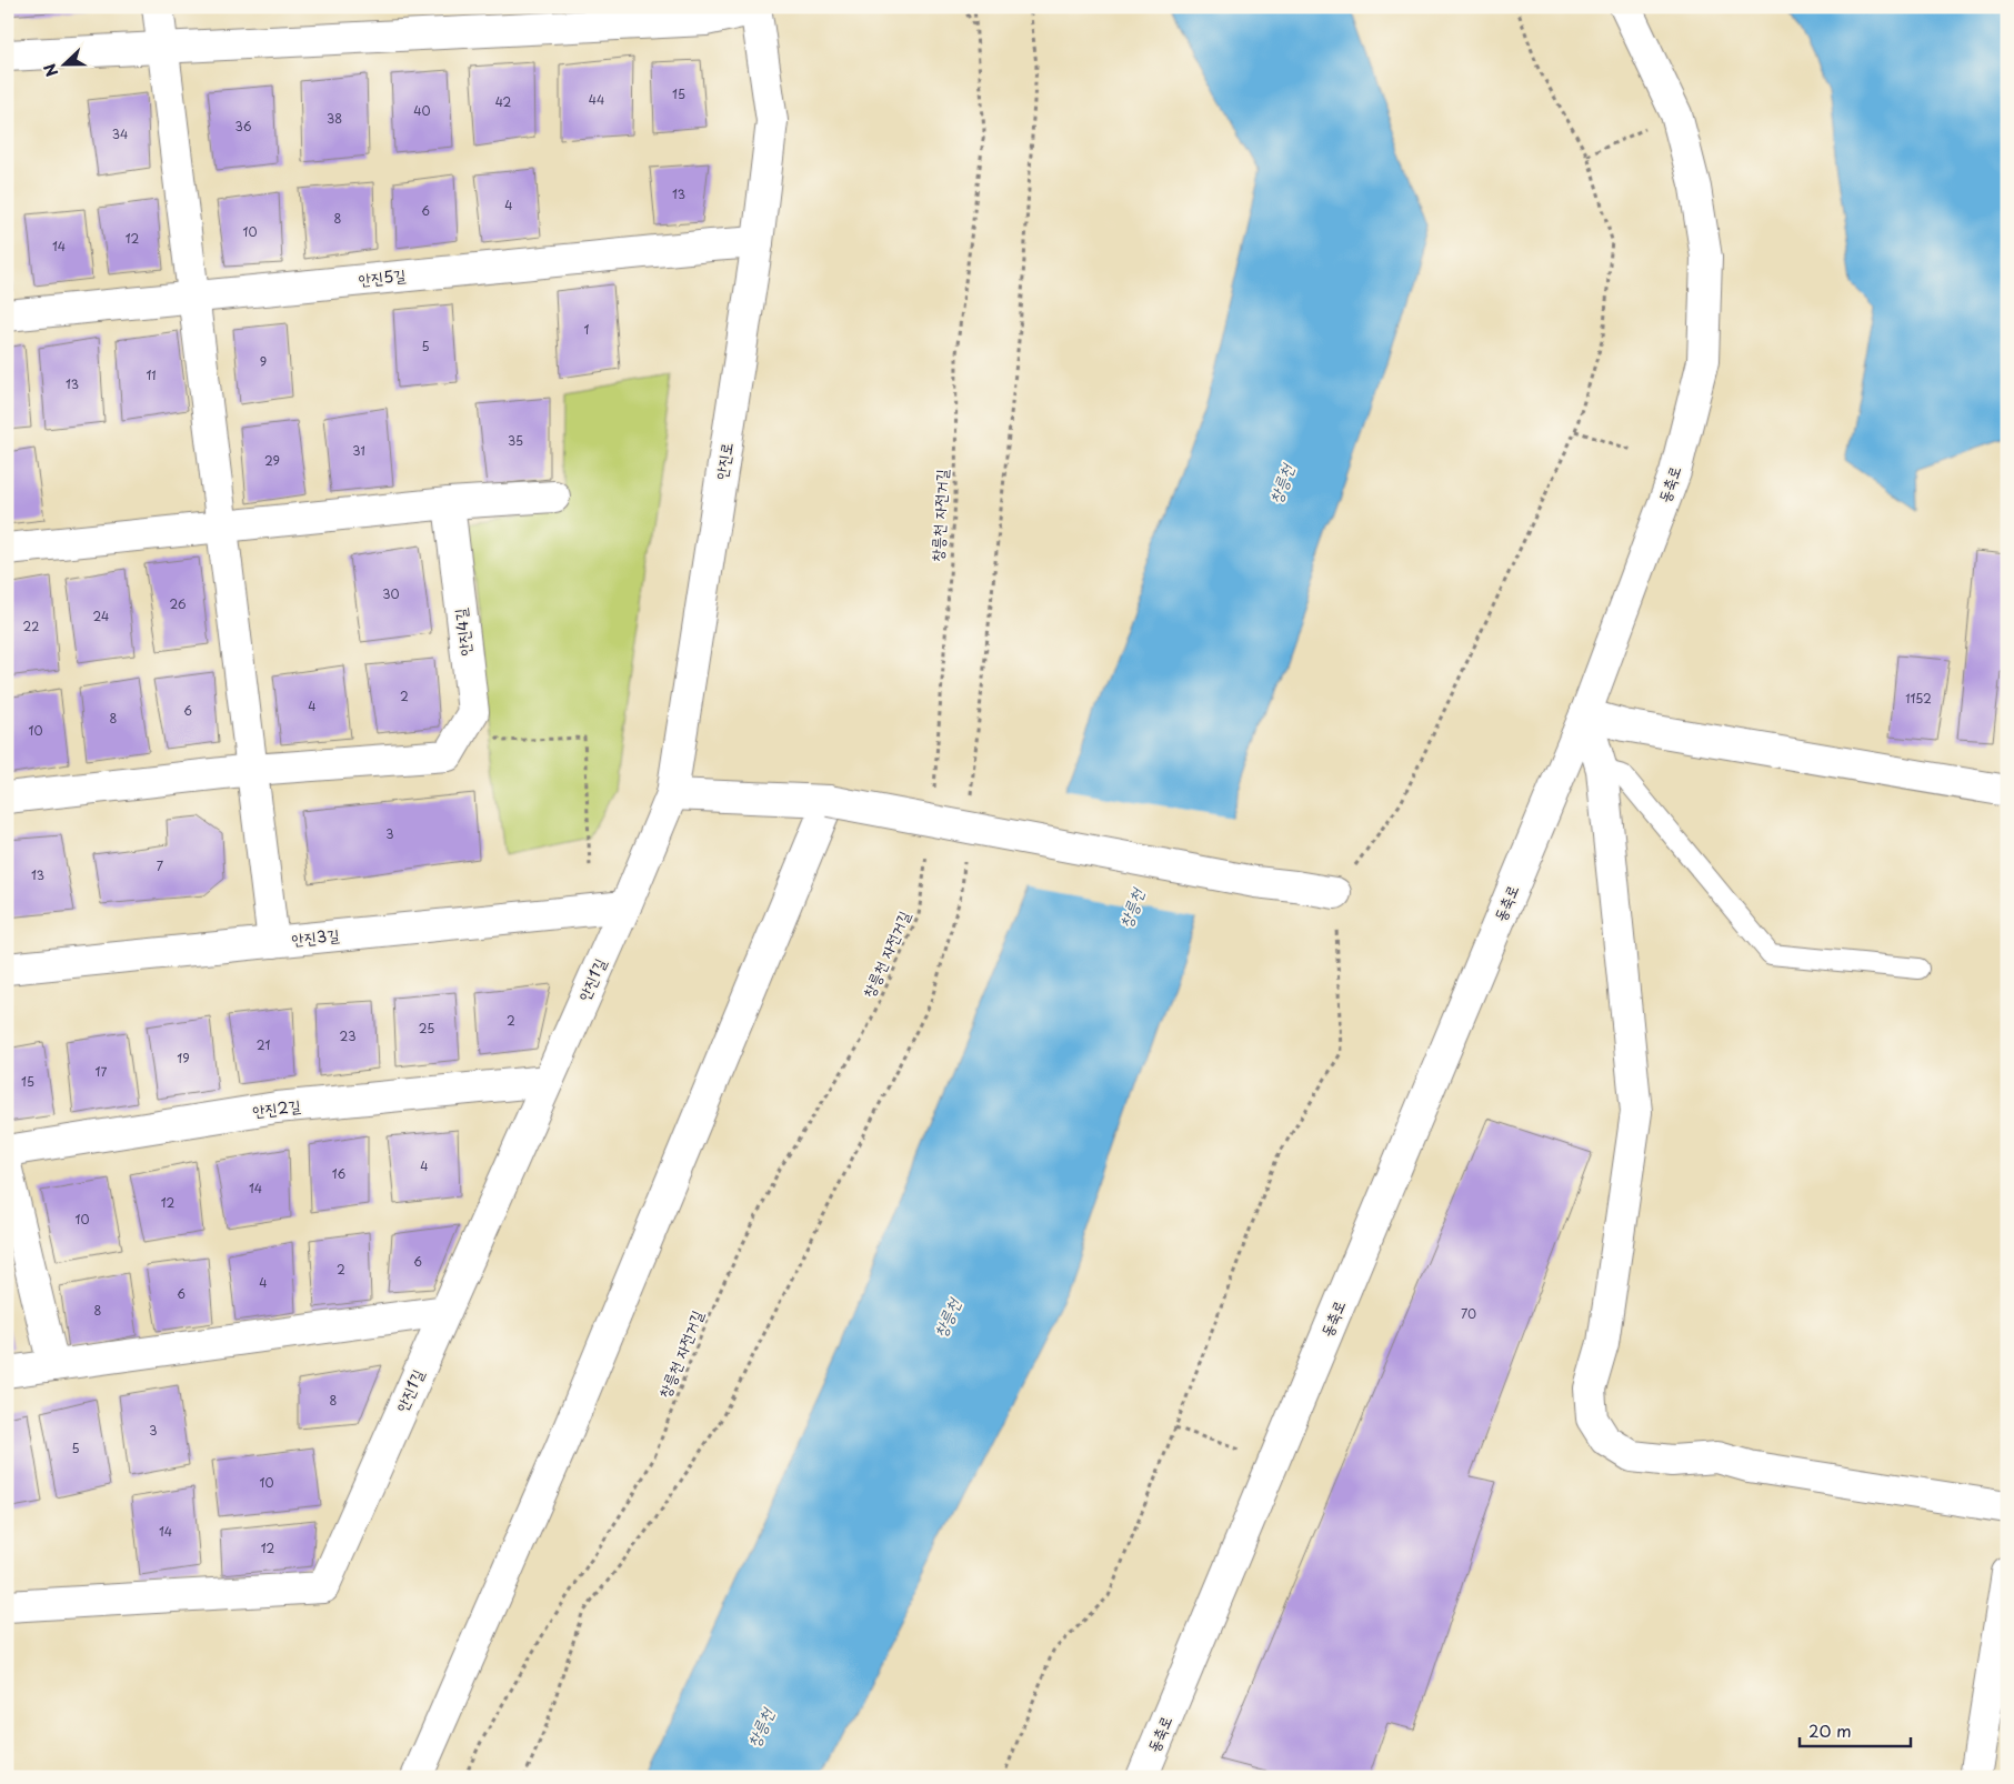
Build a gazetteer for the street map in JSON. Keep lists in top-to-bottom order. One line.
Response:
{"streets":{"street":["안진5길","안진로","동축로","안진4길","안진3길","안진1길","안진2길"],"path":["창릉천 자전거길"]},"crossings":[["안진5길","안진로"],["안진로","안진3길"],["안진로","안진1길"],["안진3길","안진1길"],["안진1길","안진2길"]],"water":["창릉천"],"house_numbers":["15","44","42","40","38","36","34","13","4","6","8","10","12","14","1","5","9","11","13","35","31","29","30","26","24","22","2","1152","4","6","8","10","3","7","13","2","25","23","21","19","17","15","4","16","14","12","10","6","2","4","6","8","70","8","3","5","10","14","12"],"scale_bar":"20 m","north":"left"}
